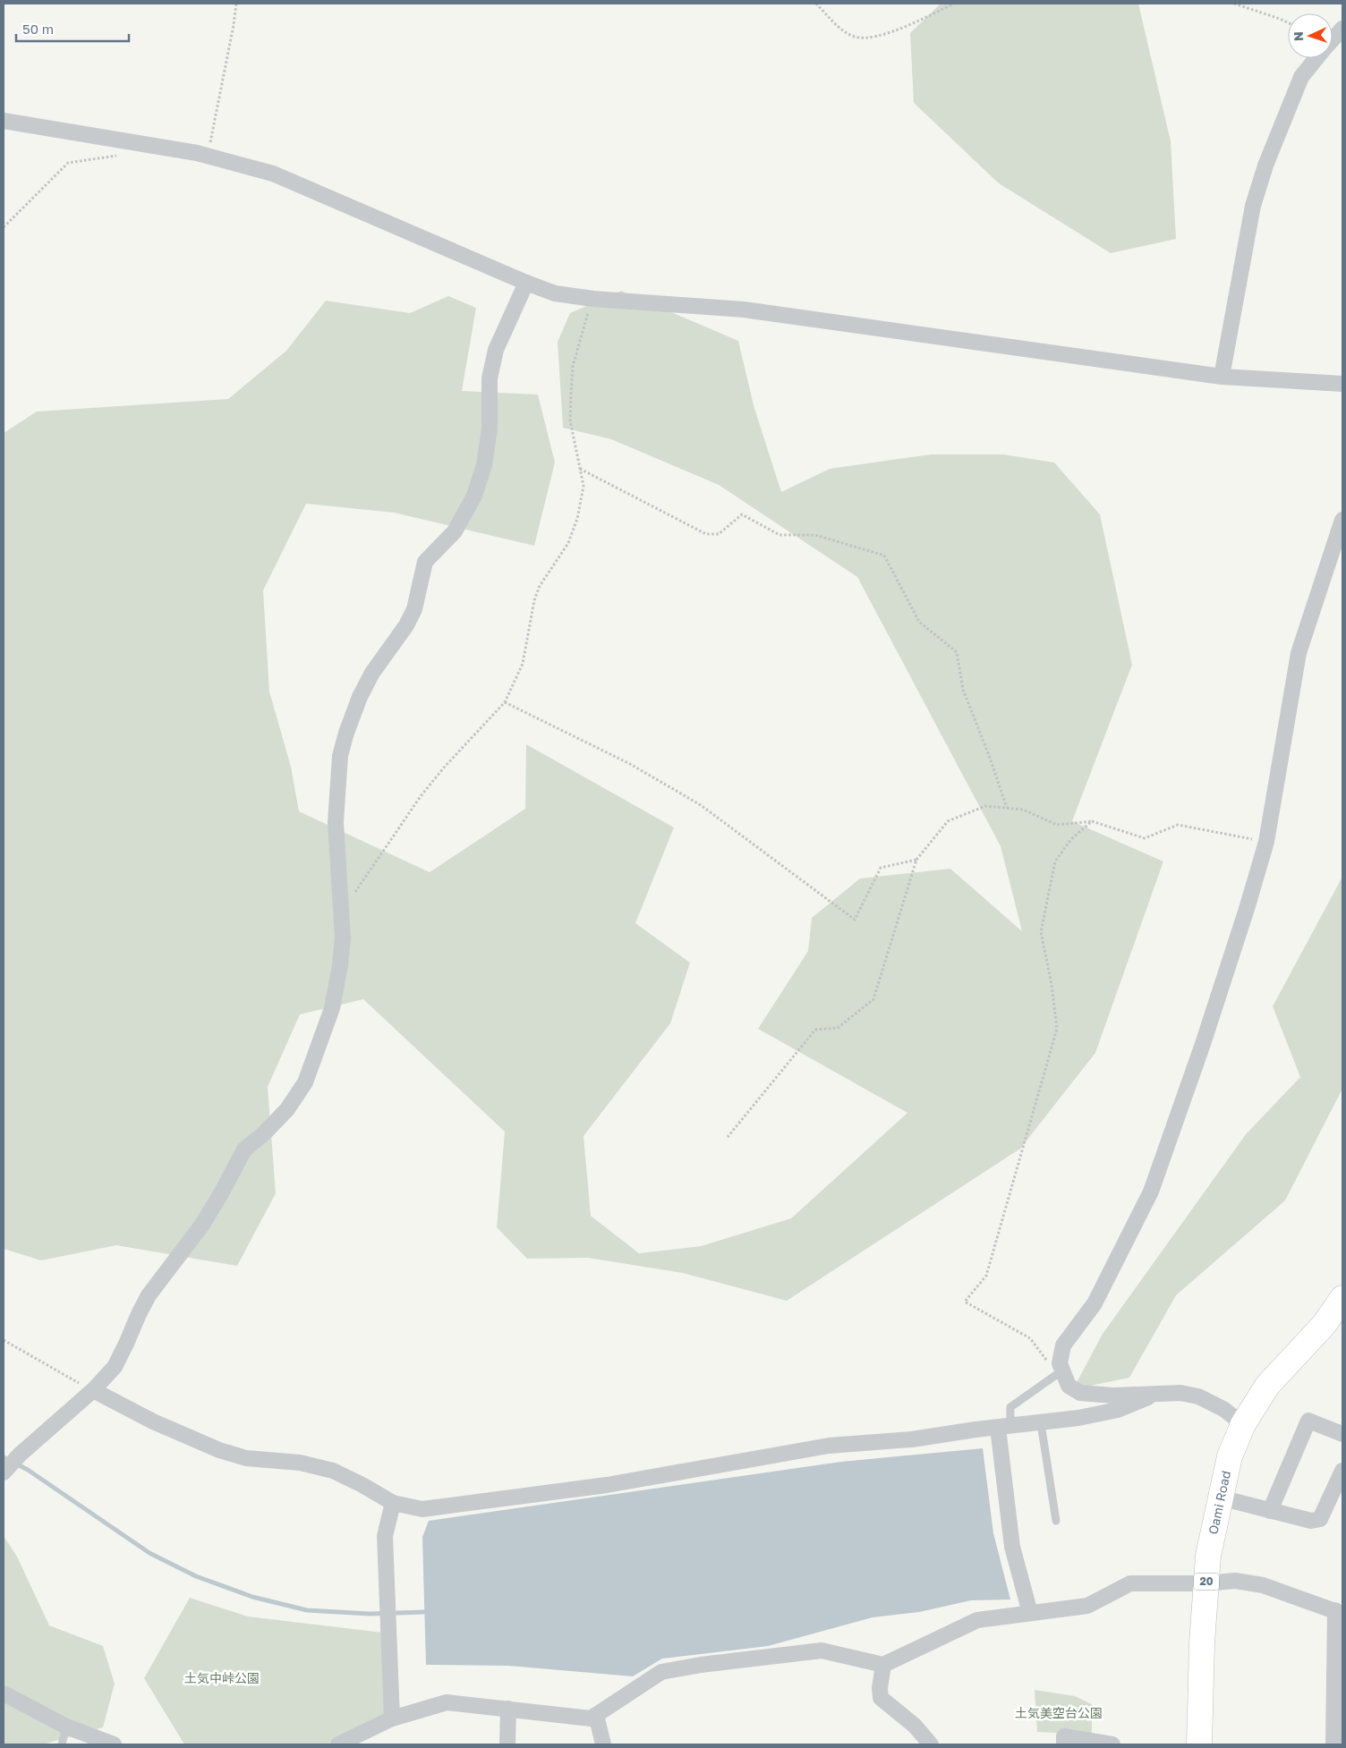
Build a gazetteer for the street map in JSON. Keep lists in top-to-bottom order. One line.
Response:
{"streets":{"main road":["Oami Road","20"]},"parks":["土気中峠公園","土気美空台公園"],"scale_bar":"50 m","north":"left"}
